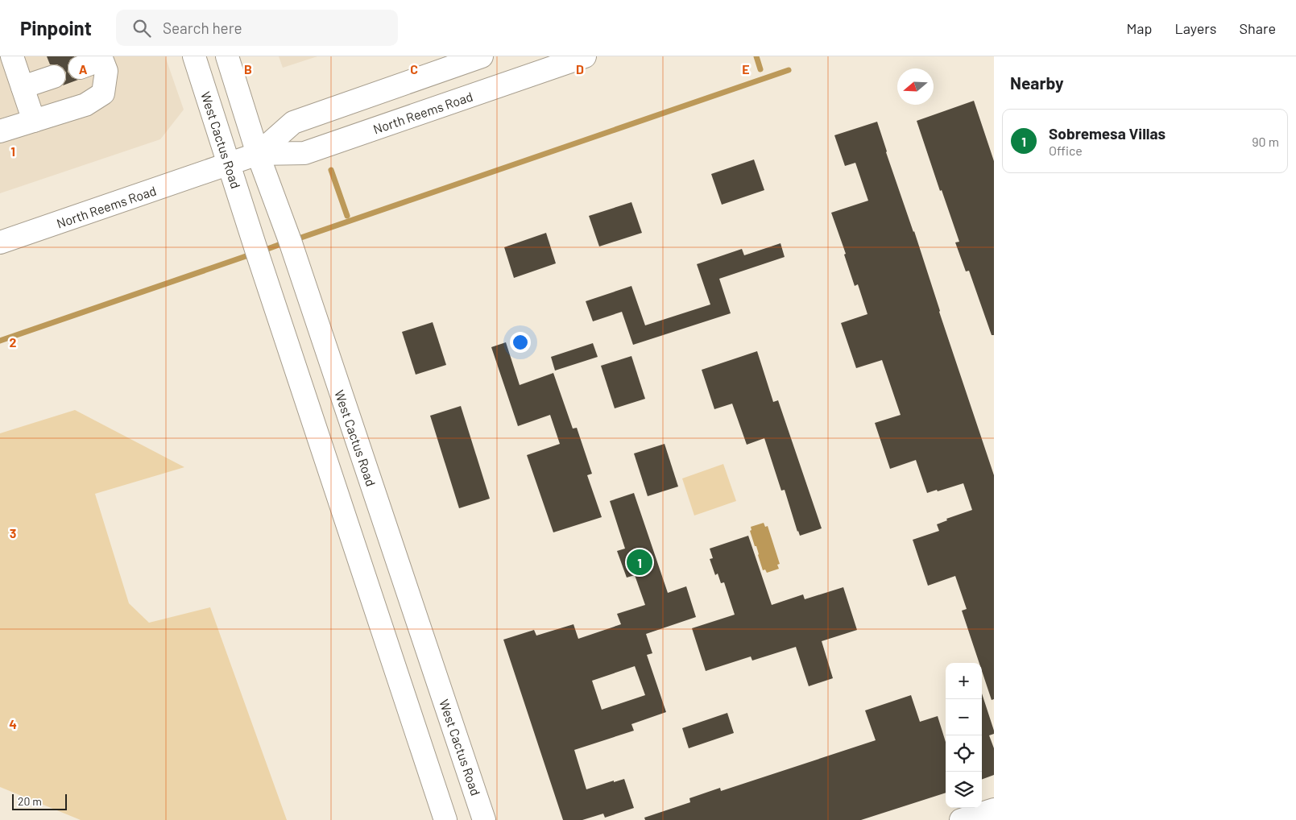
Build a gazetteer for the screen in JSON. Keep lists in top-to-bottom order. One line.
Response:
{"streets":{"main road":["North Reems Road","West Cactus Road"]},"crossings":[["North Reems Road","West Cactus Road"]],"scale_bar":"20 m","north":"left","page":{"header":"Pinpoint","search":"Search here","nav":["Map","Layers","Share"],"heading":"Nearby","list":[{"mark":"1","name":"Sobremesa Villas","note":"Office","value":"90 m"}],"pins":"1","map_buttons":["+","−"],"scale":"20 m"},"grid":{"columns":["A","B","C","D","E"],"rows":["1","2","3","4"]}}
